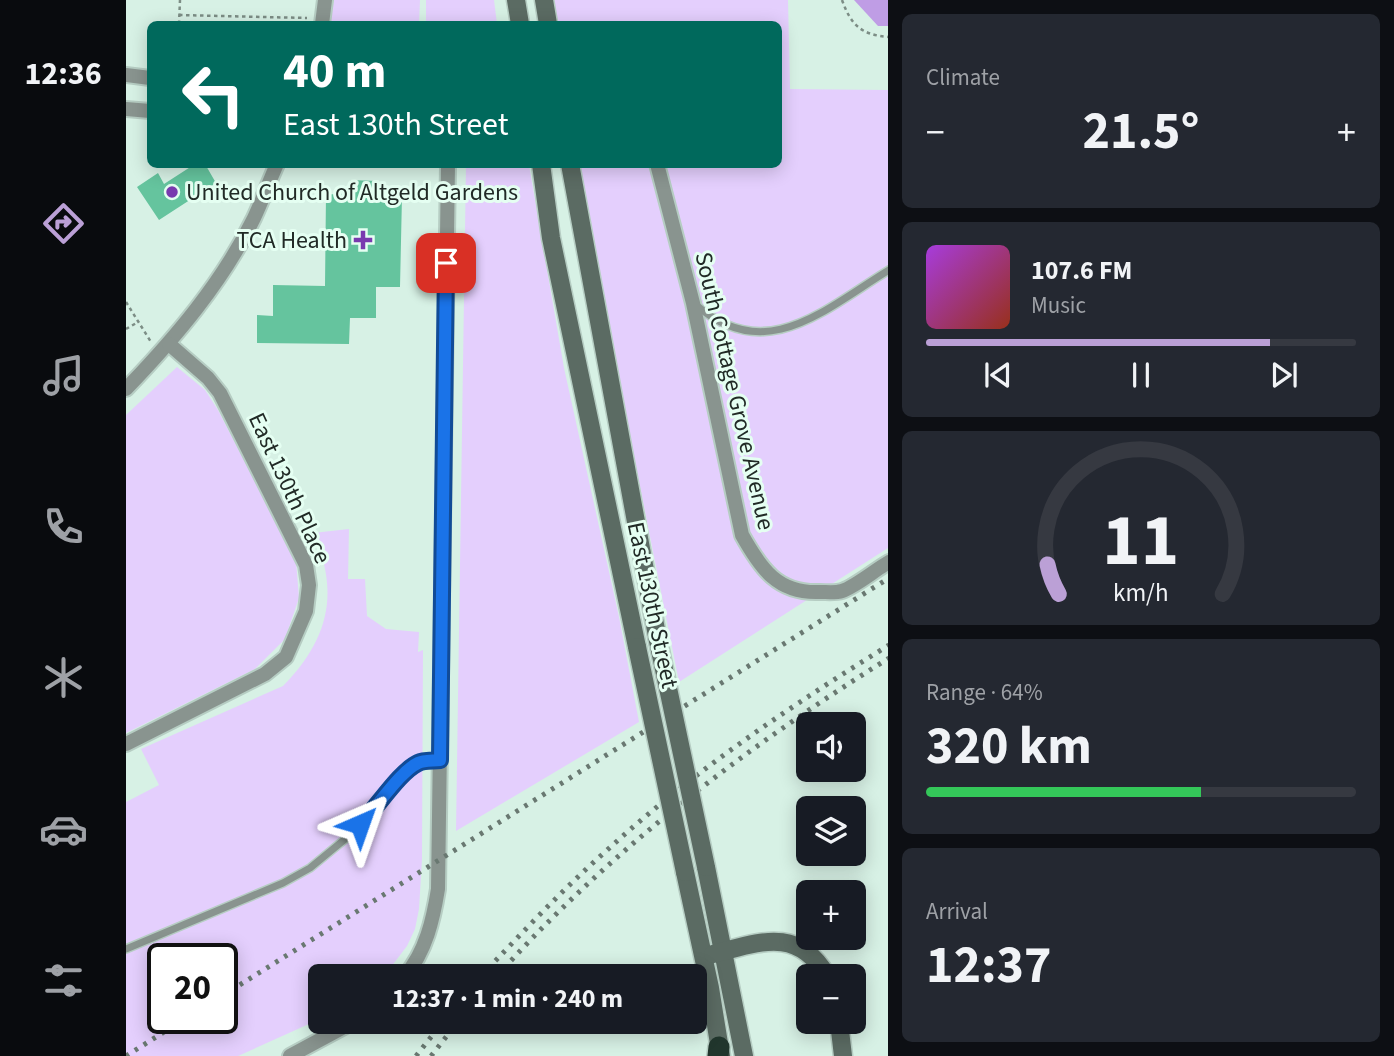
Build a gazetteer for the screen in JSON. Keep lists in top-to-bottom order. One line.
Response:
{"streets":{"main road":["East 130th Street"],"street":["South Cottage Grove Avenue","East 130th Place"]},"places":{"other":["United Church of Altgeld Gardens"],"health":["TCA Health"]},"page":{"tabs":"12:36","tile":["Climate",["Range · 64%","320 km"],["Arrival","12:37"]],"turn":["40 m","East 130th Street"],"heat":["−","21.5°","+"],"song":["107.6 FM","Music"],"map_buttons":["+","−"],"limit":"20","trip":"12:37 · 1 min · 240 m","gauge":["11","km/h"]}}
